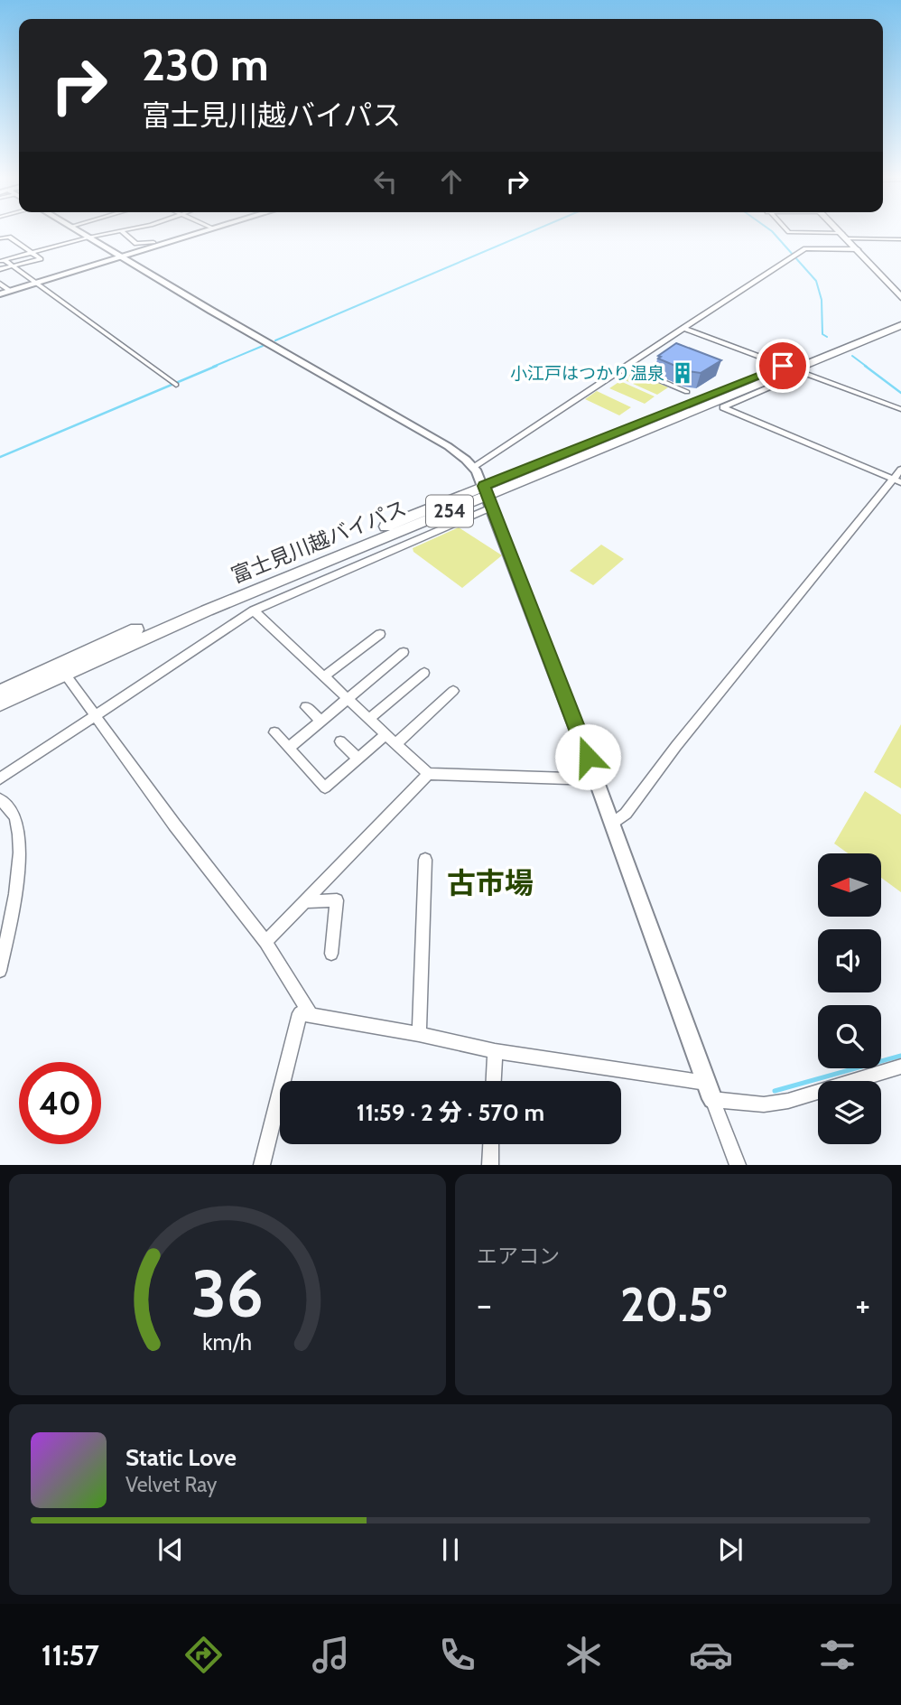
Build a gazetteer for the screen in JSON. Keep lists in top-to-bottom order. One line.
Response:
{"streets":{"main road":["254","富士見川越バイパス"]},"districts":["古市場"],"places":{"building":["小江戸はつかり温泉"]},"north":"left","page":{"turn":["230 m","富士見川越バイパス"],"limit":"40","trip":"11:59 · 2 分 · 570 m","tile":"エアコン","heat":["−","20.5°","+"],"song":["Static Love","Velvet Ray"],"tabs":"11:57","gauge":["36","km/h"]}}
